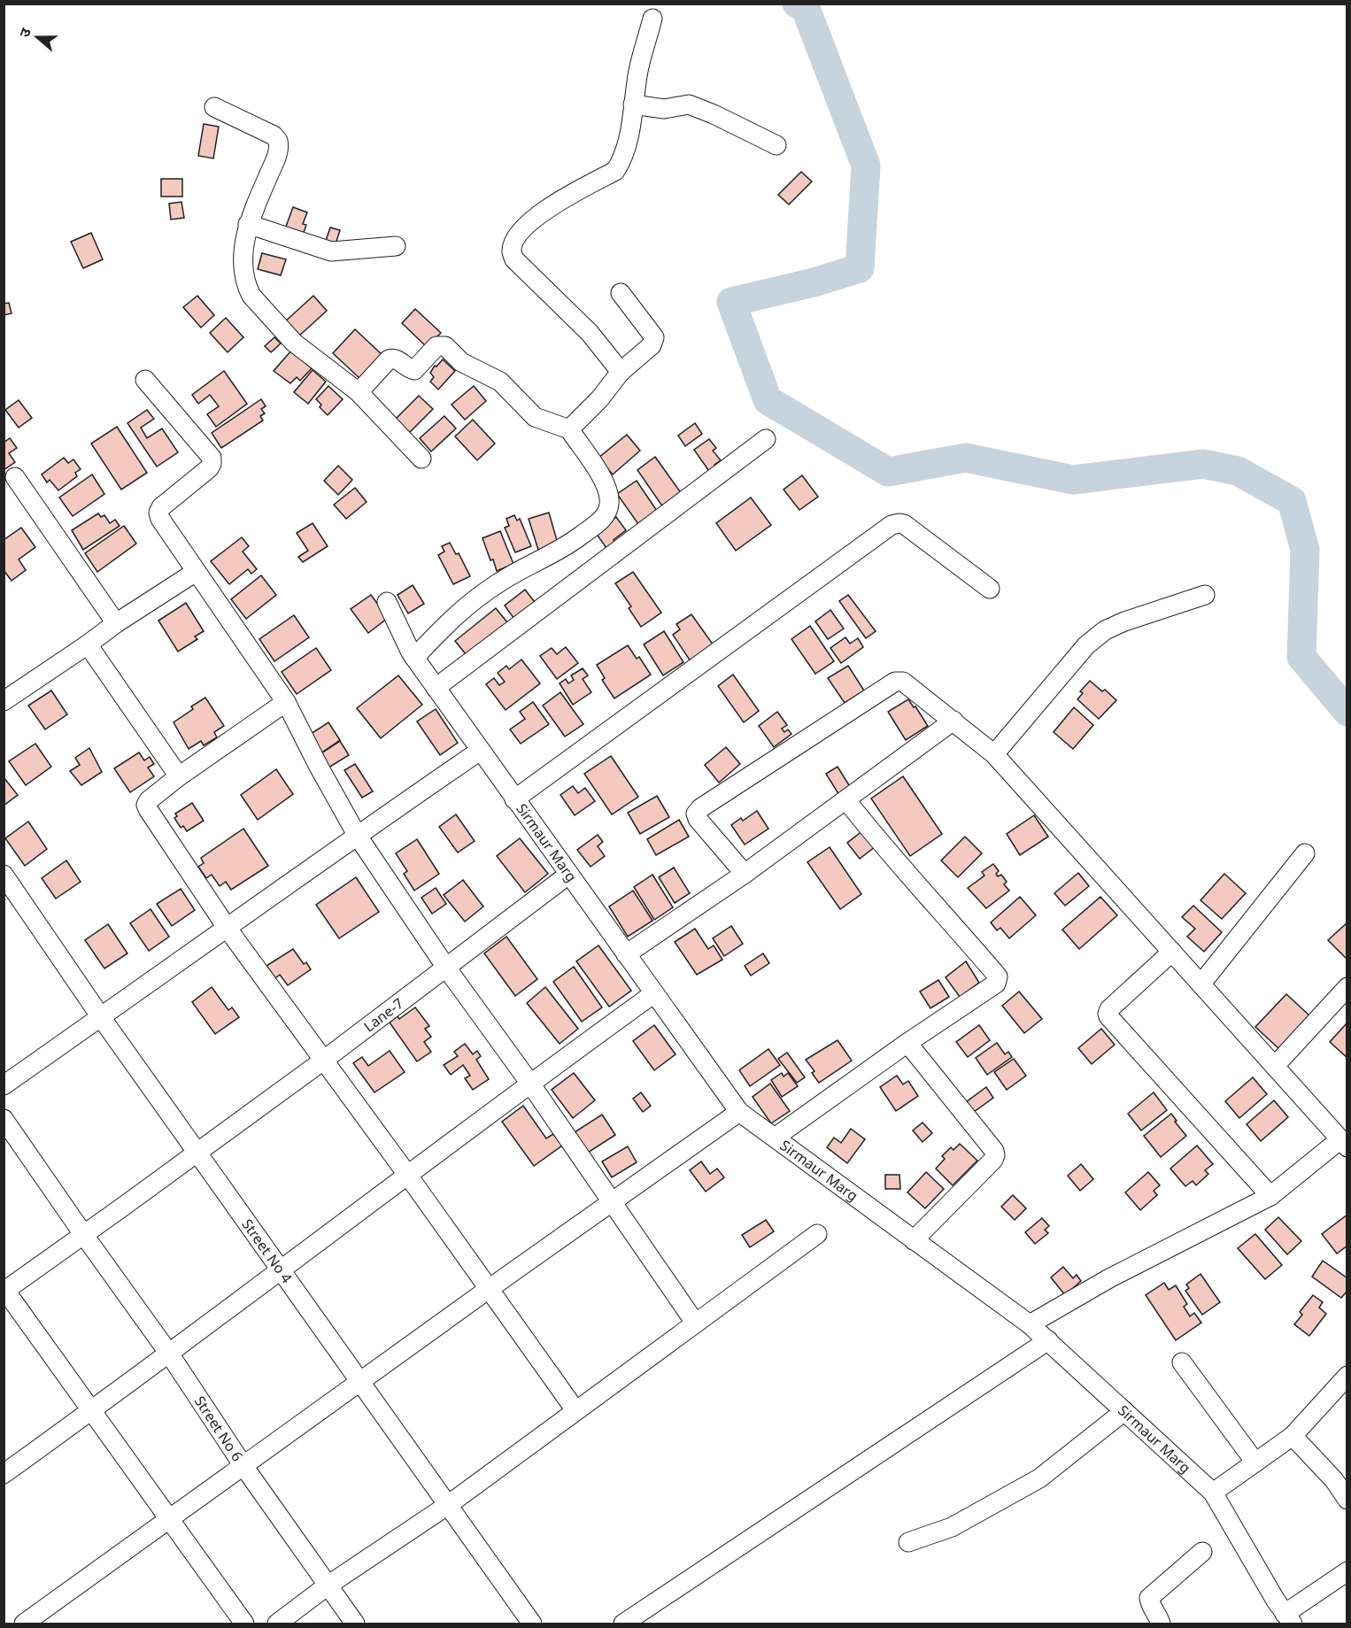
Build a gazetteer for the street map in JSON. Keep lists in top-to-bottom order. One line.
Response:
{"streets":{"street":["Sirmaur Marg","Lane-7","Street No 4","Street No 6"]},"crossings":[["Sirmaur Marg","Lane-7"],["Lane-7","Street No 4"],["Lane-7","Street No 6"]],"north":"left"}
